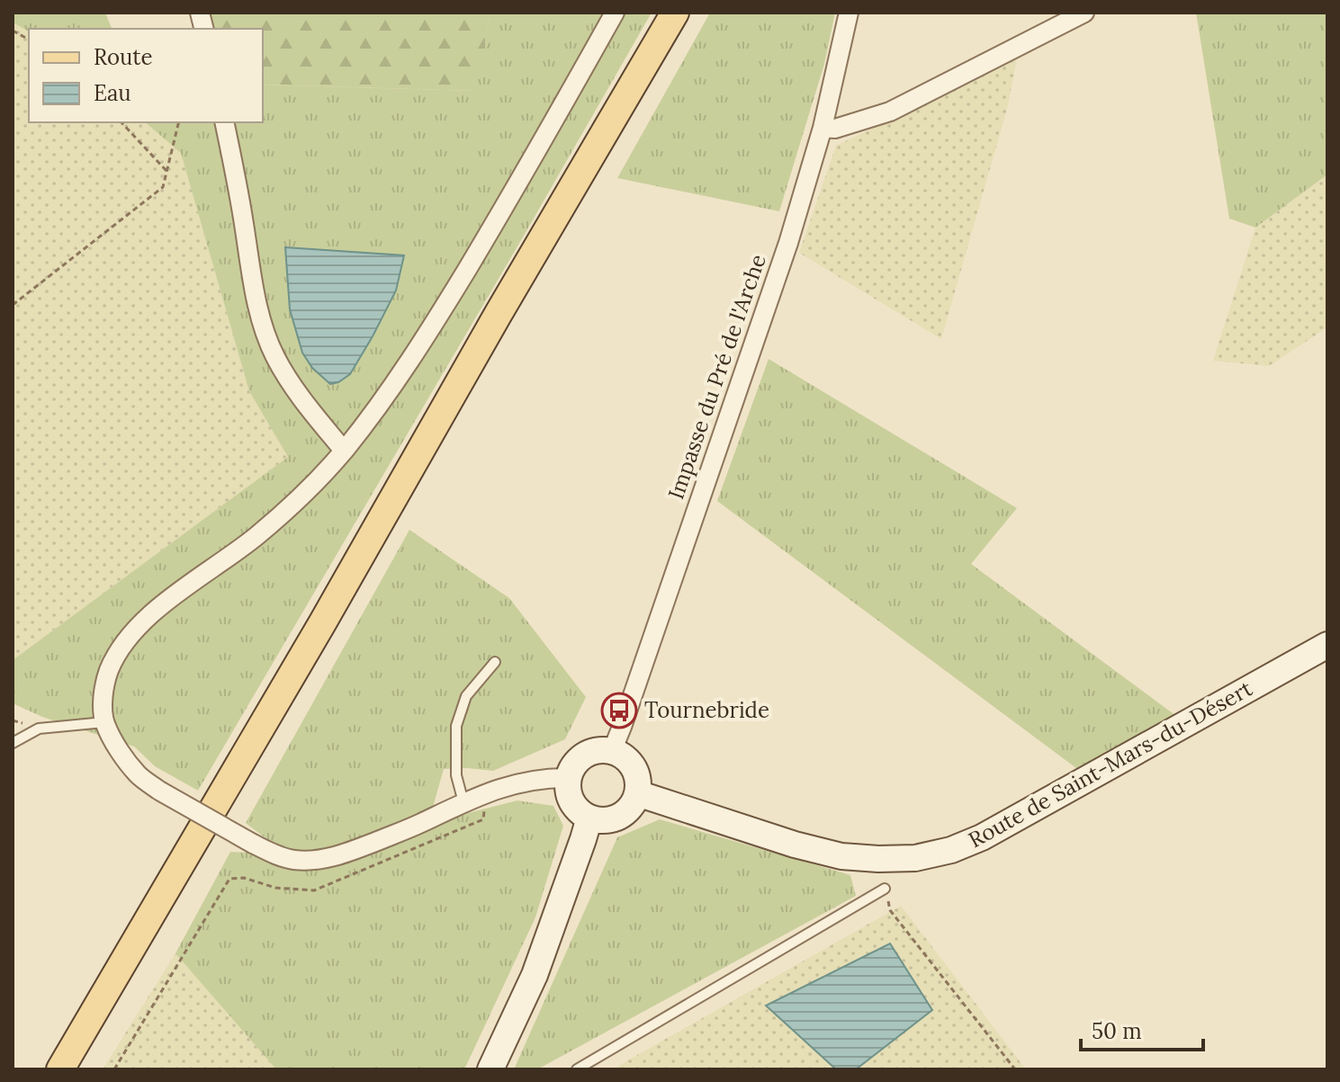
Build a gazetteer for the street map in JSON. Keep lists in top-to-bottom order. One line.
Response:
{"streets":{"main road":["Route de Saint-Mars-du-Désert"],"street":["Impasse du Pré de l'Arche"]},"crossings":[["Impasse du Pré de l'Arche","Route de Saint-Mars-du-Désert"]],"places":{"bus stop":["Tournebride"]},"legend":["Route","Eau"],"scale_bar":"50 m"}
